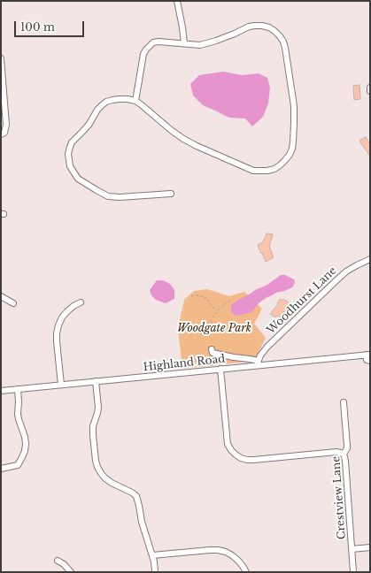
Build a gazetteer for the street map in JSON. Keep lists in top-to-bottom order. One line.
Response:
{"streets":{"street":["Woodhurst Lane","Highland Road","Crestview Lane"]},"crossings":[["Woodhurst Lane","Highland Road"]],"parks":["Woodgate Park"],"scale_bar":"100 m"}
